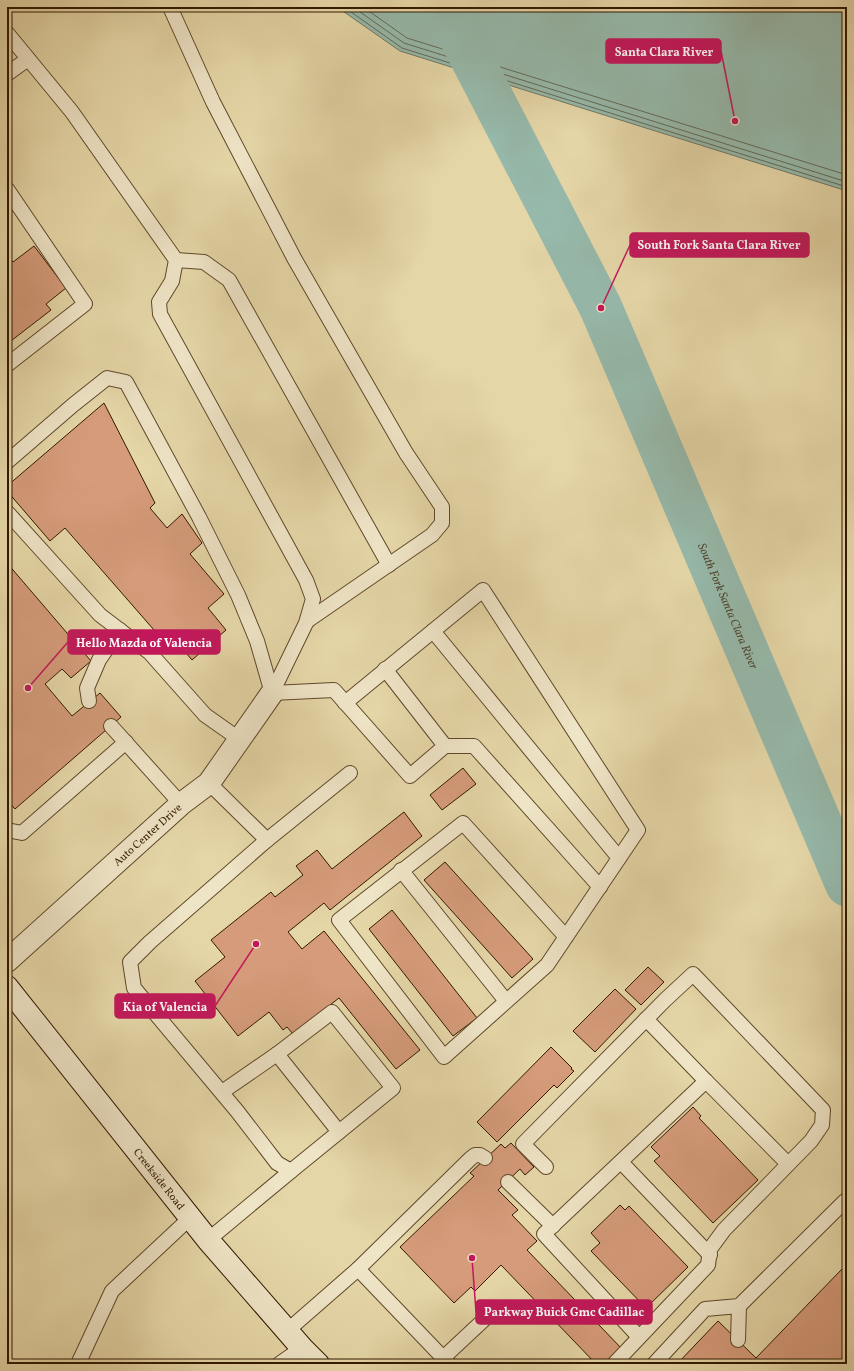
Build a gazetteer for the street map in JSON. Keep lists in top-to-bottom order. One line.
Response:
{"streets":{"street":["Auto Center Drive","Creekside Road"]},"water":["South Fork Santa Clara River"],"places":["Santa Clara River","South Fork Santa Clara River","Hello Mazda of Valencia","Kia of Valencia","Parkway Buick Gmc Cadillac"]}
